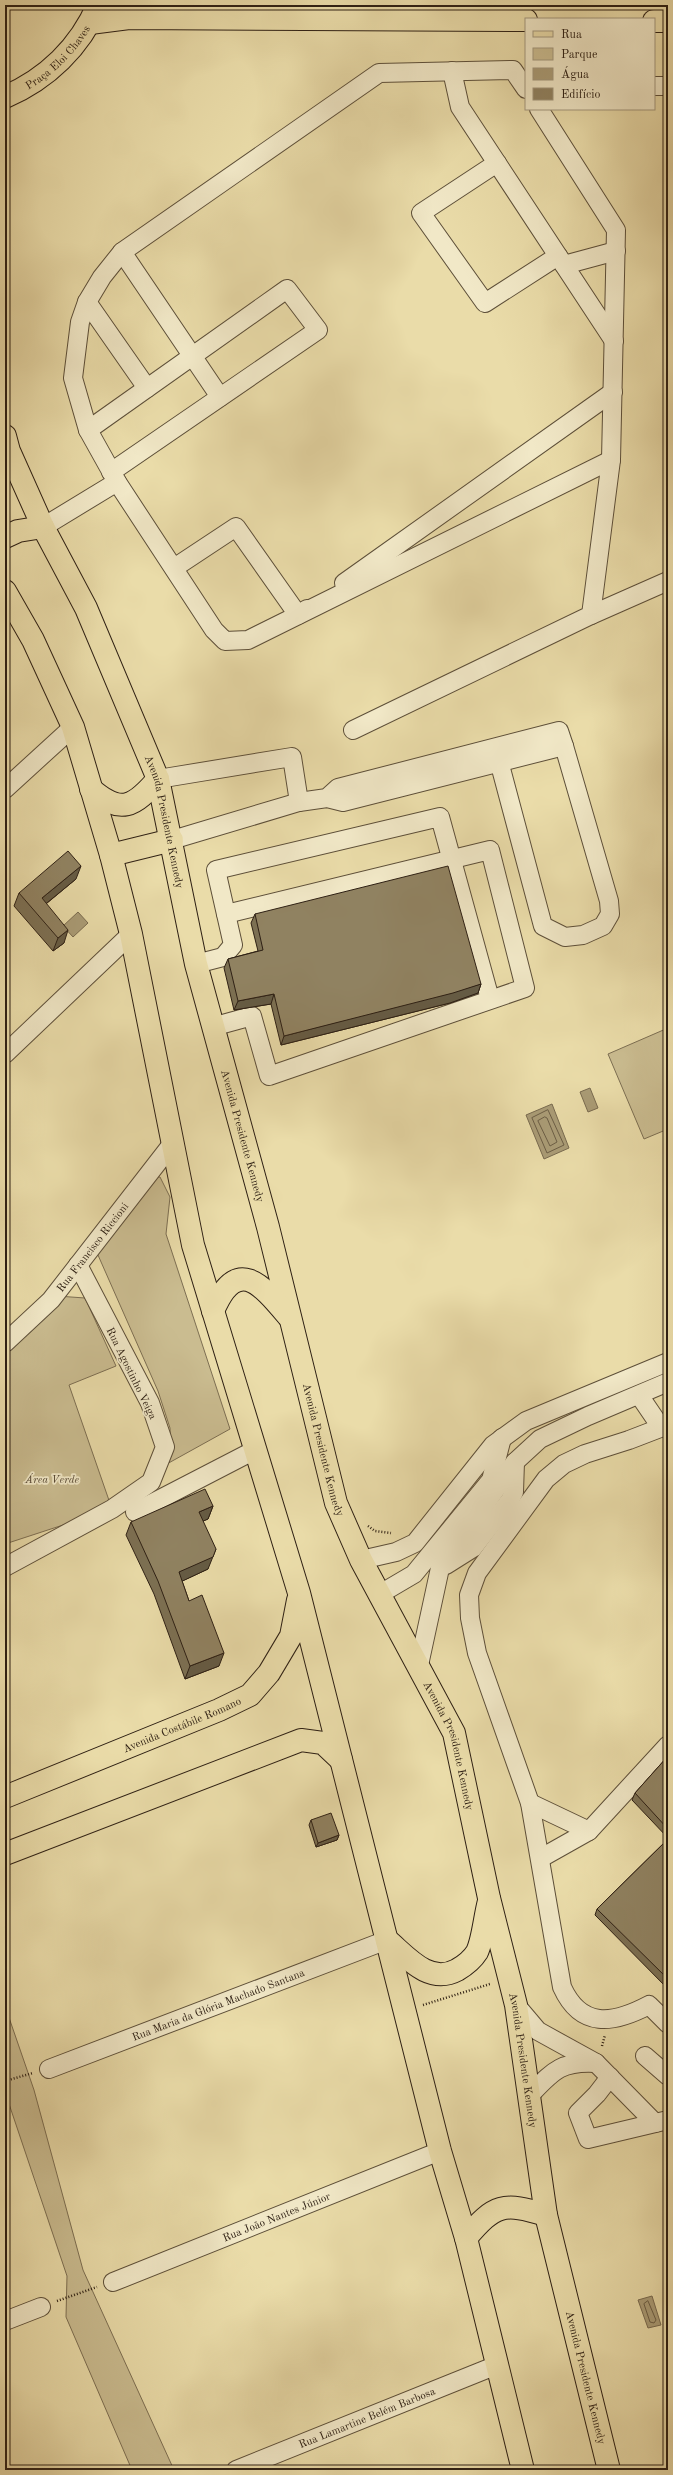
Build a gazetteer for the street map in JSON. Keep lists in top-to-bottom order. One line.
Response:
{"streets":{"main road":["Praça Eloi Chaves","Avenida Presidente Kennedy","Avenida Costábile Romano"],"street":["Rua Francisco Riccioni","Rua Agostinho Veiga","Rua Maria da Glória Machado Santana","Rua João Nantes Júnior","Rua Lamartine Belém Barbosa"]},"crossings":[["Rua Francisco Riccioni","Rua Agostinho Veiga"]],"parks":["Área Verde"],"legend":["Rua","Parque","Água","Edifício"]}
